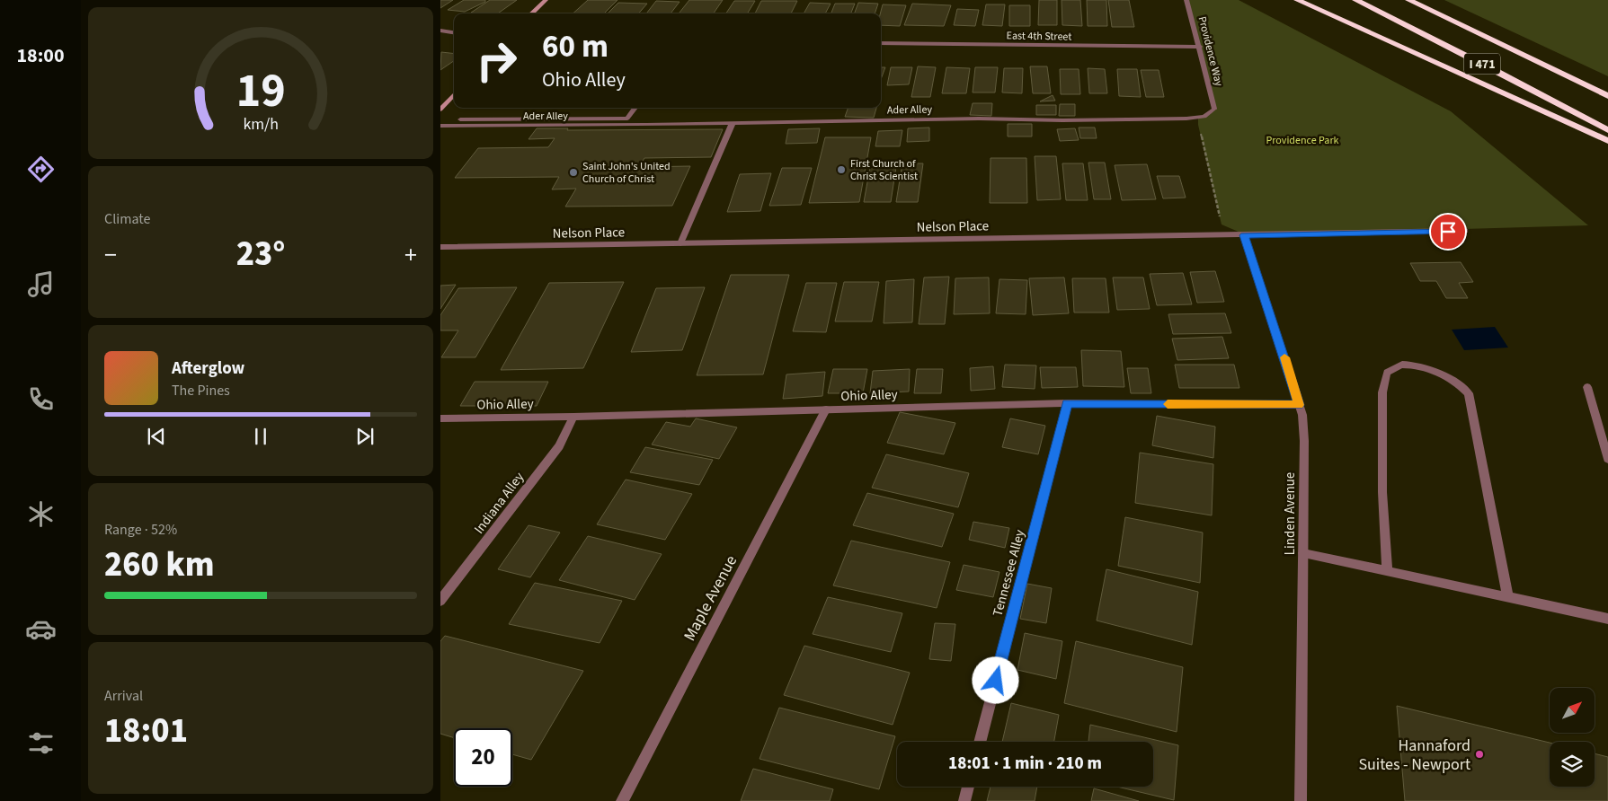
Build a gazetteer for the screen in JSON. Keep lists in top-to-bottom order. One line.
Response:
{"streets":{"highway":["I 471"],"street":["East 4th Street","Providence Way","Ader Alley","Nelson Place","Ohio Alley","Indiana Alley","Linden Avenue","Tennessee Alley","Maple Avenue"]},"crossings":[["East 4th Street","Providence Way"],["Providence Way","Ader Alley"],["Nelson Place","Linden Avenue"],["Ohio Alley","Indiana Alley"],["Ohio Alley","Linden Avenue"],["Ohio Alley","Tennessee Alley"],["Ohio Alley","Maple Avenue"]],"parks":["Providence Park"],"places":["First Church of Christ Scientist","Saint John's United Church of Christ","Hannaford Suites - Newport"],"north":"top right","page":{"tabs":"18:00","turn":["60 m","Ohio Alley"],"tile":["Climate",["Range · 52%","260 km"],["Arrival","18:01"]],"heat":["−","23°","+"],"song":["Afterglow","The Pines"],"limit":"20","trip":"18:01 · 1 min · 210 m","gauge":["19","km/h"]}}
